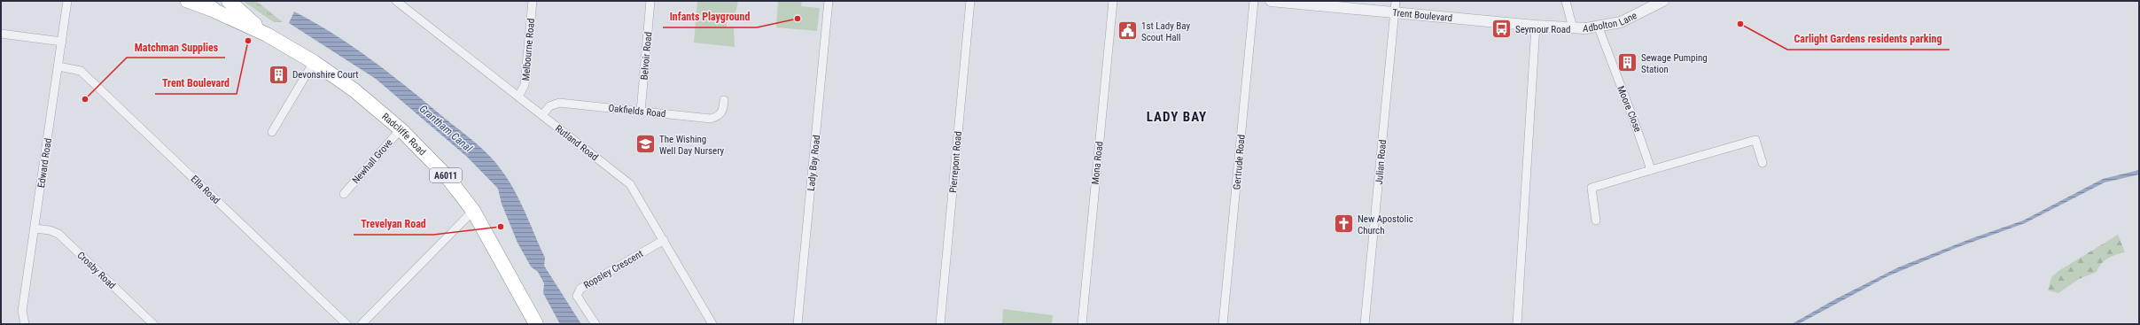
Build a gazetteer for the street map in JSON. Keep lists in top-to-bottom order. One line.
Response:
{"streets":{"highway":["Radcliffe Road","A6011"],"street":["Trent Boulevard","Adbolton Lane","Melbourne Road","Belvoir Road","Moore Close","Oakfields Road","Rutland Road","Newhall Grove","Pierrepont Road","Gertrude Road","Julian Road","Edward Road","Lady Bay Road","Mona Road","Ella Road","Ropsley Crescent","Crosby Road"]},"crossings":[["Trent Boulevard","Adbolton Lane"],["Trent Boulevard","Julian Road"],["Adbolton Lane","Moore Close"],["Melbourne Road","Rutland Road"],["Belvoir Road","Oakfields Road"],["Oakfields Road","Rutland Road"],["Radcliffe Road","Newhall Grove"],["Rutland Road","Ropsley Crescent"],["Edward Road","Ella Road"],["Edward Road","Crosby Road"]],"districts":["LADY BAY"],"water":["Grantham Canal"],"places":{"other":["Infants Playground","Carlight Gardens residents parking","Trent Boulevard","Matchman Supplies","Trevelyan Road"],"bus stop":["Seymour Road"],"public building":["1st Lady Bay Scout Hall"],"building":["Sewage Pumping Station","Devonshire Court"],"school or university":["The Wishing Well Day Nursery"],"church":["New Apostolic Church"]}}
